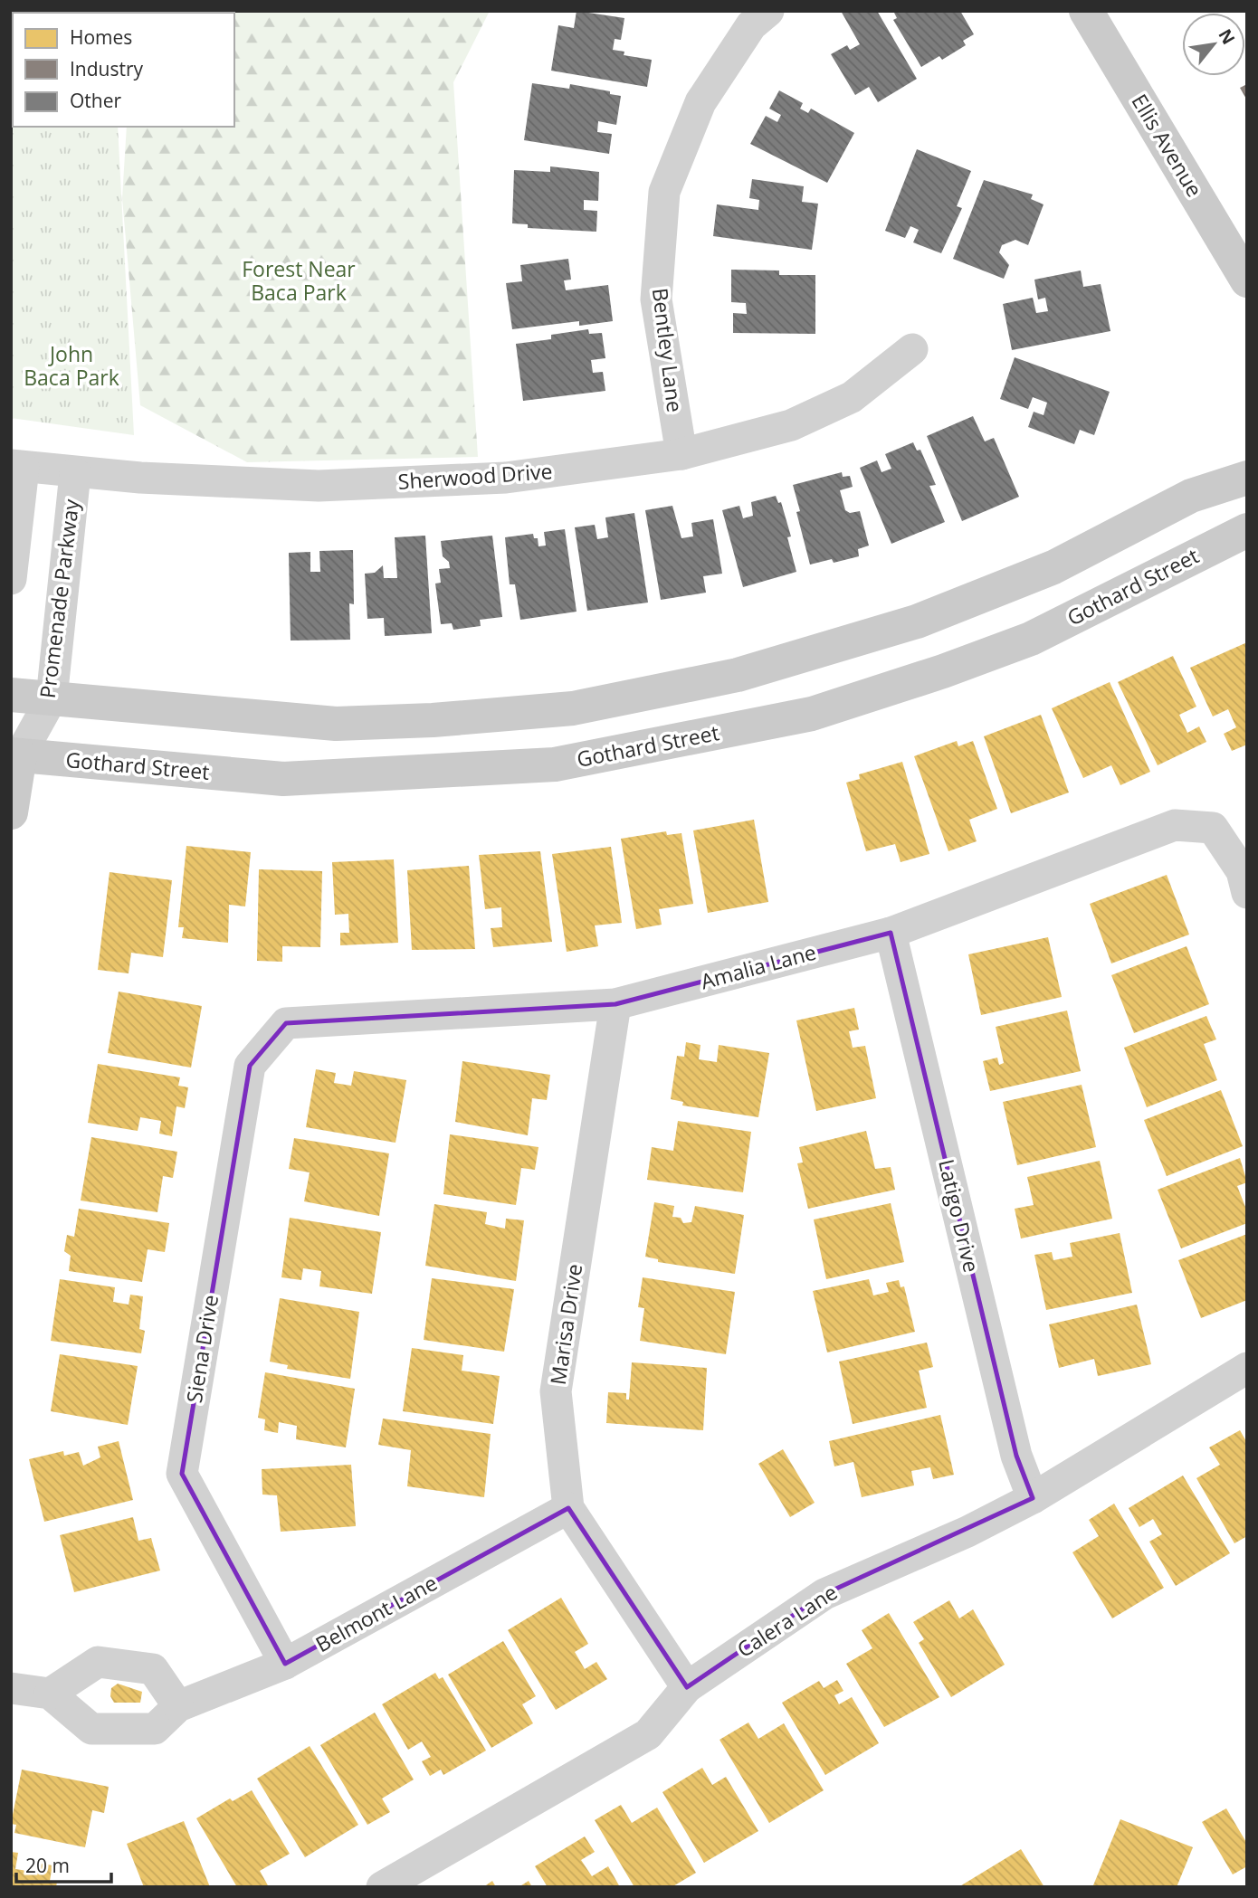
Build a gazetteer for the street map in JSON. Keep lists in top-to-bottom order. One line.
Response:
{"streets":{"street":["Ellis Avenue","Bentley Lane","Sherwood Drive","Gothard Street","Promenade Parkway","Amalia Lane","Latigo Drive","Marisa Drive","Siena Drive","Belmont Lane","Calera Lane"]},"crossings":[["Bentley Lane","Sherwood Drive"],["Sherwood Drive","Promenade Parkway"],["Gothard Street","Promenade Parkway"],["Amalia Lane","Latigo Drive"],["Amalia Lane","Marisa Drive"],["Amalia Lane","Siena Drive"],["Latigo Drive","Calera Lane"],["Marisa Drive","Belmont Lane"],["Marisa Drive","Calera Lane"],["Siena Drive","Belmont Lane"]],"parks":["Forest Near Baca Park","John Baca Park"],"legend":["Homes","Industry","Other"],"scale_bar":"20 m","north":"top right"}
